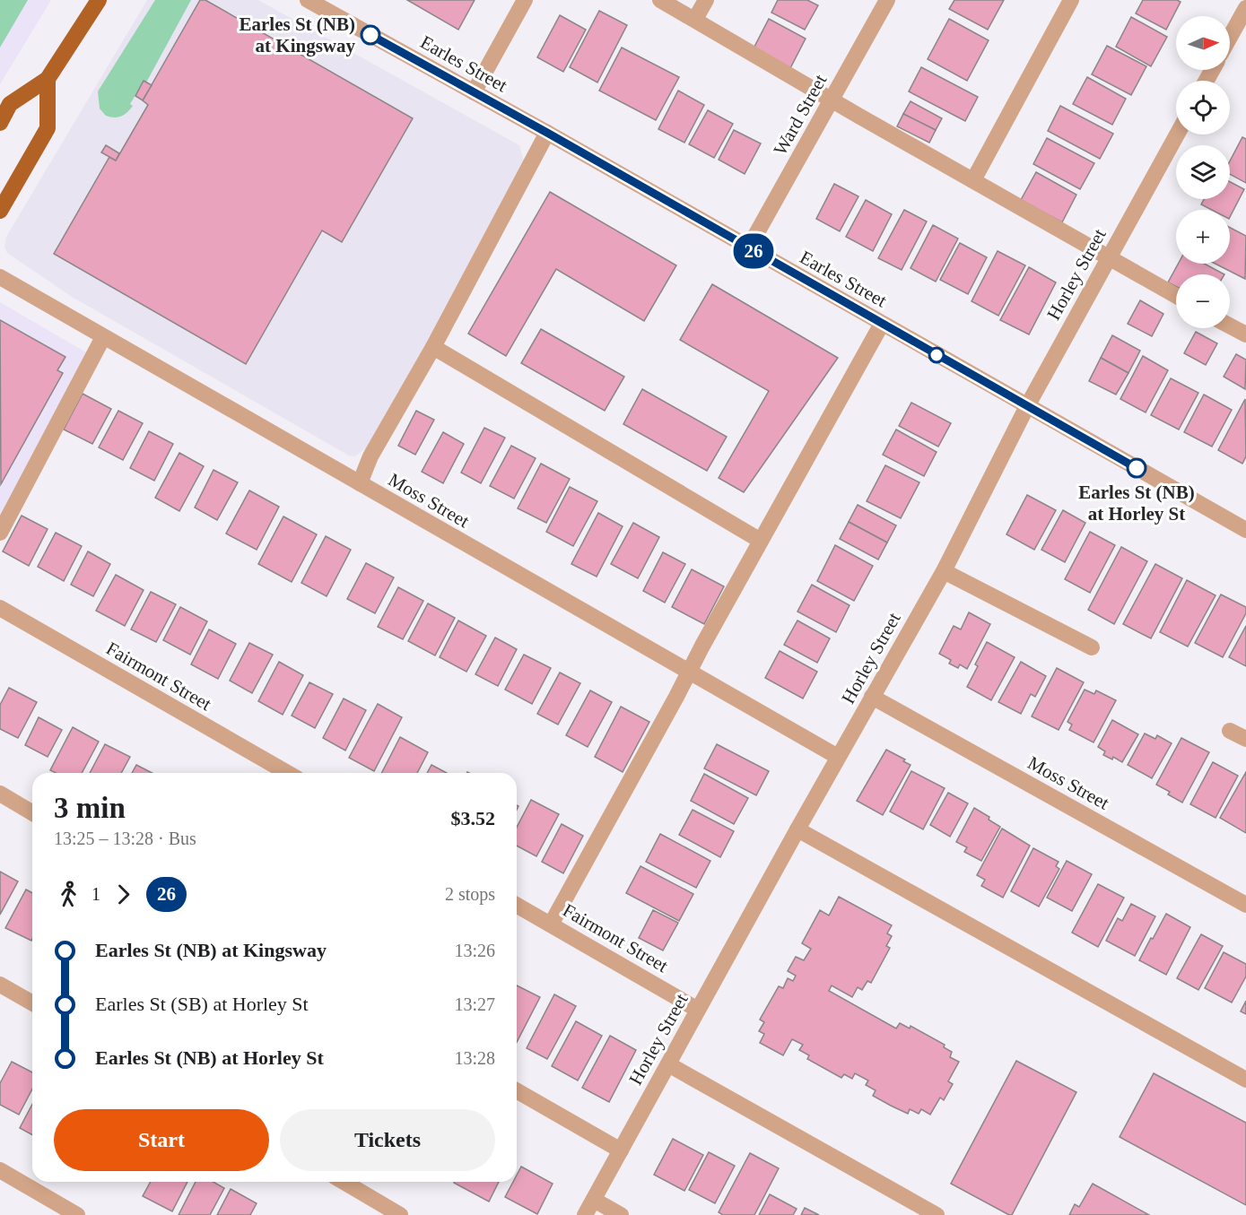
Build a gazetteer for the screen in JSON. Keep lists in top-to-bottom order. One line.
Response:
{"streets":{"street":["Earles Street","Ward Street","Horley Street","Moss Street","Fairmont Street"]},"crossings":[["Earles Street","Ward Street"],["Earles Street","Horley Street"],["Horley Street","Moss Street"],["Horley Street","Fairmont Street"]],"places":["Earles St (NB) at Kingsway","Earles St (NB) at Horley St"],"lines":["bus line 26"],"north":"right","page":{"on_map":"26","map_buttons":["+","−"],"heading":["3 min","13:25 – 13:28 · Bus","$3.52"],"legs":["1","26","2 stops"],"list":[{"name":"Earles St (NB) at Kingsway","value":"13:26"},{"name":"Earles St (SB) at Horley St","value":"13:27"},{"name":"Earles St (NB) at Horley St","value":"13:28"}],"buttons":["Start","Tickets"]}}
